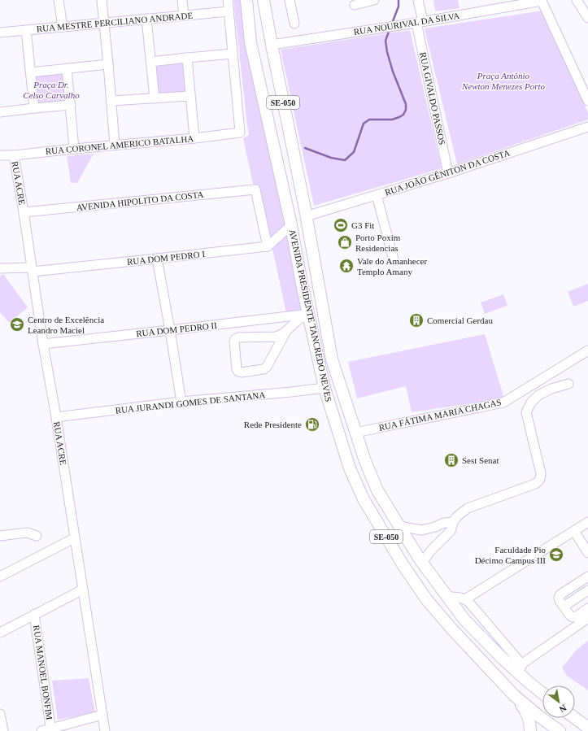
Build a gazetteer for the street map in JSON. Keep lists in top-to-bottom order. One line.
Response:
{"streets":{"main road":["SE-050","AVENIDA PRESIDENTE TANCREDO NEVES"],"street":["RUA MESTRE PERCILIANO ANDRADE","RUA NOURIVAL DA SILVA","RUA GIVALDO PASSOS","RUA CORONEL AMERICO BATALHA","RUA JOÃO GÊNITON DA COSTA","RUA ACRE","AVENIDA HIPOLITO DA COSTA","RUA DOM PEDRO I","RUA DOM PEDRO II","RUA JURANDI GOMES DE SANTANA","RUA FÁTIMA MARIA CHAGAS","RUA MANOEL BONFIM"]},"crossings":[["RUA NOURIVAL DA SILVA","RUA GIVALDO PASSOS"],["RUA NOURIVAL DA SILVA","AVENIDA PRESIDENTE TANCREDO NEVES"],["RUA GIVALDO PASSOS","RUA JOÃO GÊNITON DA COSTA"],["RUA CORONEL AMERICO BATALHA","RUA ACRE"],["RUA JOÃO GÊNITON DA COSTA","AVENIDA PRESIDENTE TANCREDO NEVES"],["RUA ACRE","AVENIDA HIPOLITO DA COSTA"],["RUA ACRE","RUA DOM PEDRO I"],["RUA ACRE","RUA DOM PEDRO II"],["RUA ACRE","RUA JURANDI GOMES DE SANTANA"],["AVENIDA HIPOLITO DA COSTA","RUA DOM PEDRO I"],["AVENIDA PRESIDENTE TANCREDO NEVES","RUA DOM PEDRO II"],["AVENIDA PRESIDENTE TANCREDO NEVES","RUA JURANDI GOMES DE SANTANA"],["AVENIDA PRESIDENTE TANCREDO NEVES","RUA FÁTIMA MARIA CHAGAS"]],"parks":["Praça Antônio Newton Menezes Porto","Praça Dr. Celso Carvalho"],"places":{"sports":["G3 Fit"],"shop":["Porto Poxim Residencias"],"temple":["Vale do Amanhecer Templo Amany"],"building":["Comercial Gerdau","Sest Senat"],"school or university":["Centro de Excelência Leandro Maciel","Faculdade Pio Décimo Campus III"],"fuel station":["Rede Presidente"]},"north":"bottom right"}
